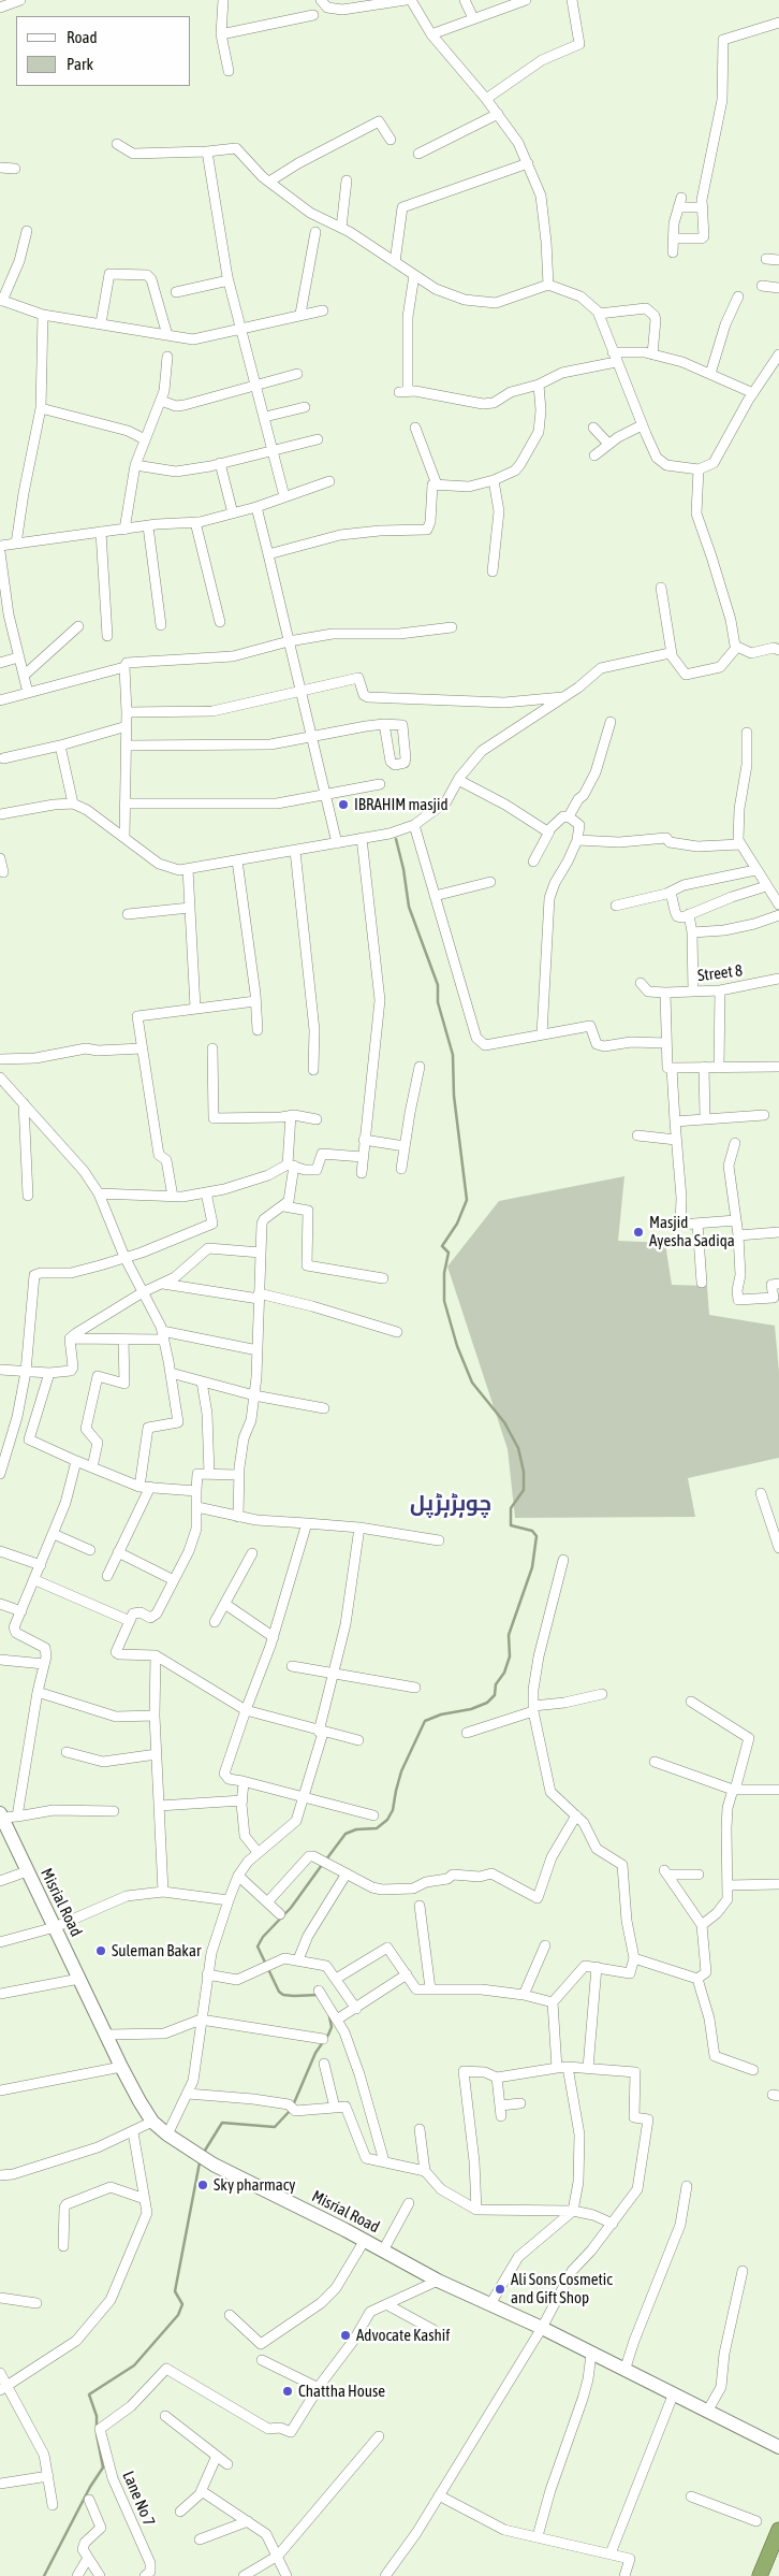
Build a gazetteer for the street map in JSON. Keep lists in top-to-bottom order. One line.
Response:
{"streets":{"main road":["Misrial Road"],"street":["Street 8","Lane No 7"]},"districts":["چوہڑہڑپل"],"places":["IBRAHIM masjid","Masjid Ayesha Sadiqa","Suleman Bakar","Sky pharmacy","Ali Sons Cosmetic and Gift Shop","Advocate Kashif","Chattha House"],"legend":["Road","Park"]}
